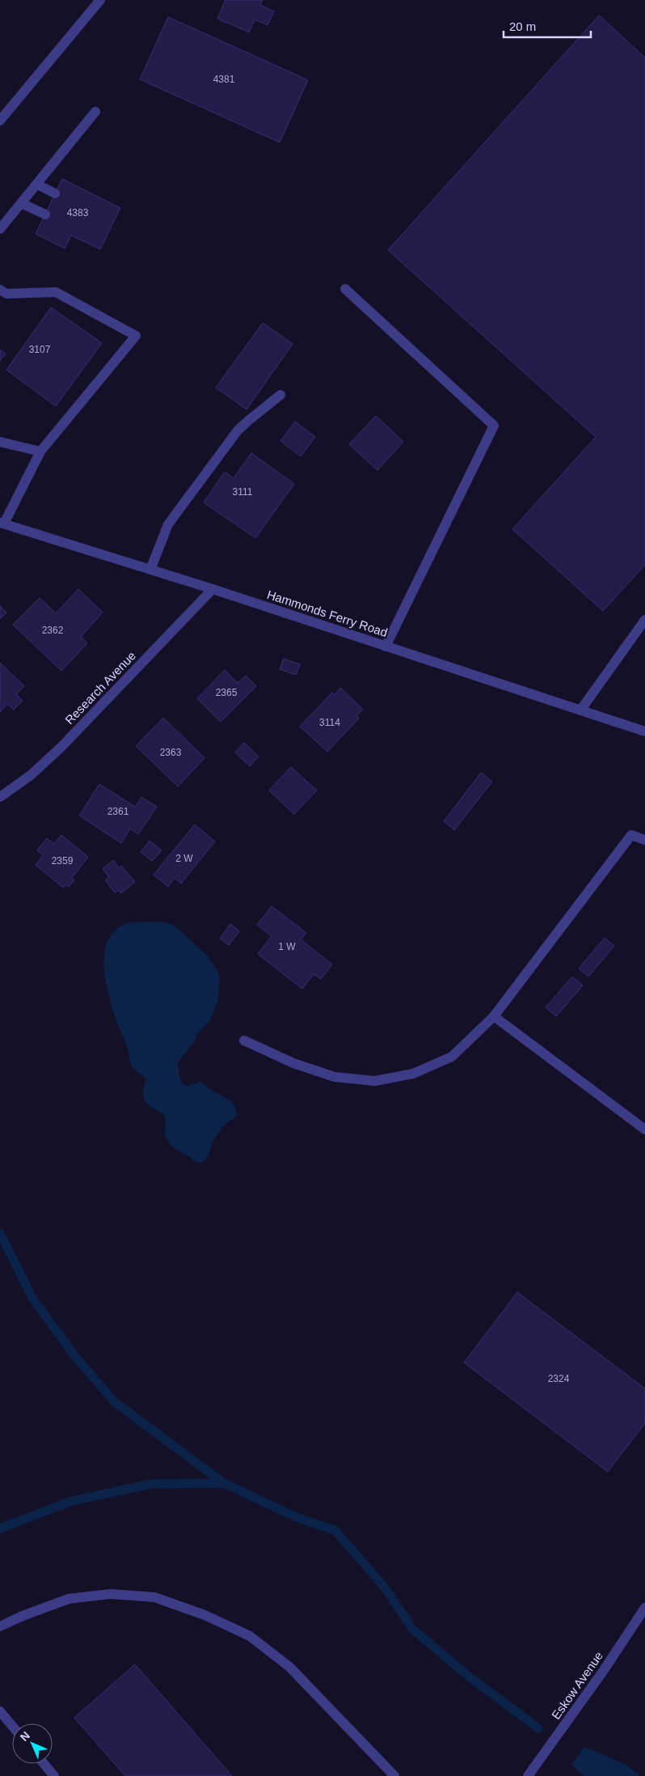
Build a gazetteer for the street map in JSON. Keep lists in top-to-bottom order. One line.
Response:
{"streets":{"street":["Hammonds Ferry Road","Research Avenue","Eskow Avenue"]},"crossings":[["Hammonds Ferry Road","Research Avenue"]],"house_numbers":["4381","4383","3107","3111","2362","2365","3114","2363","2361","2 W","2359","1 W","2324"],"scale_bar":"20 m","north":"top left"}
